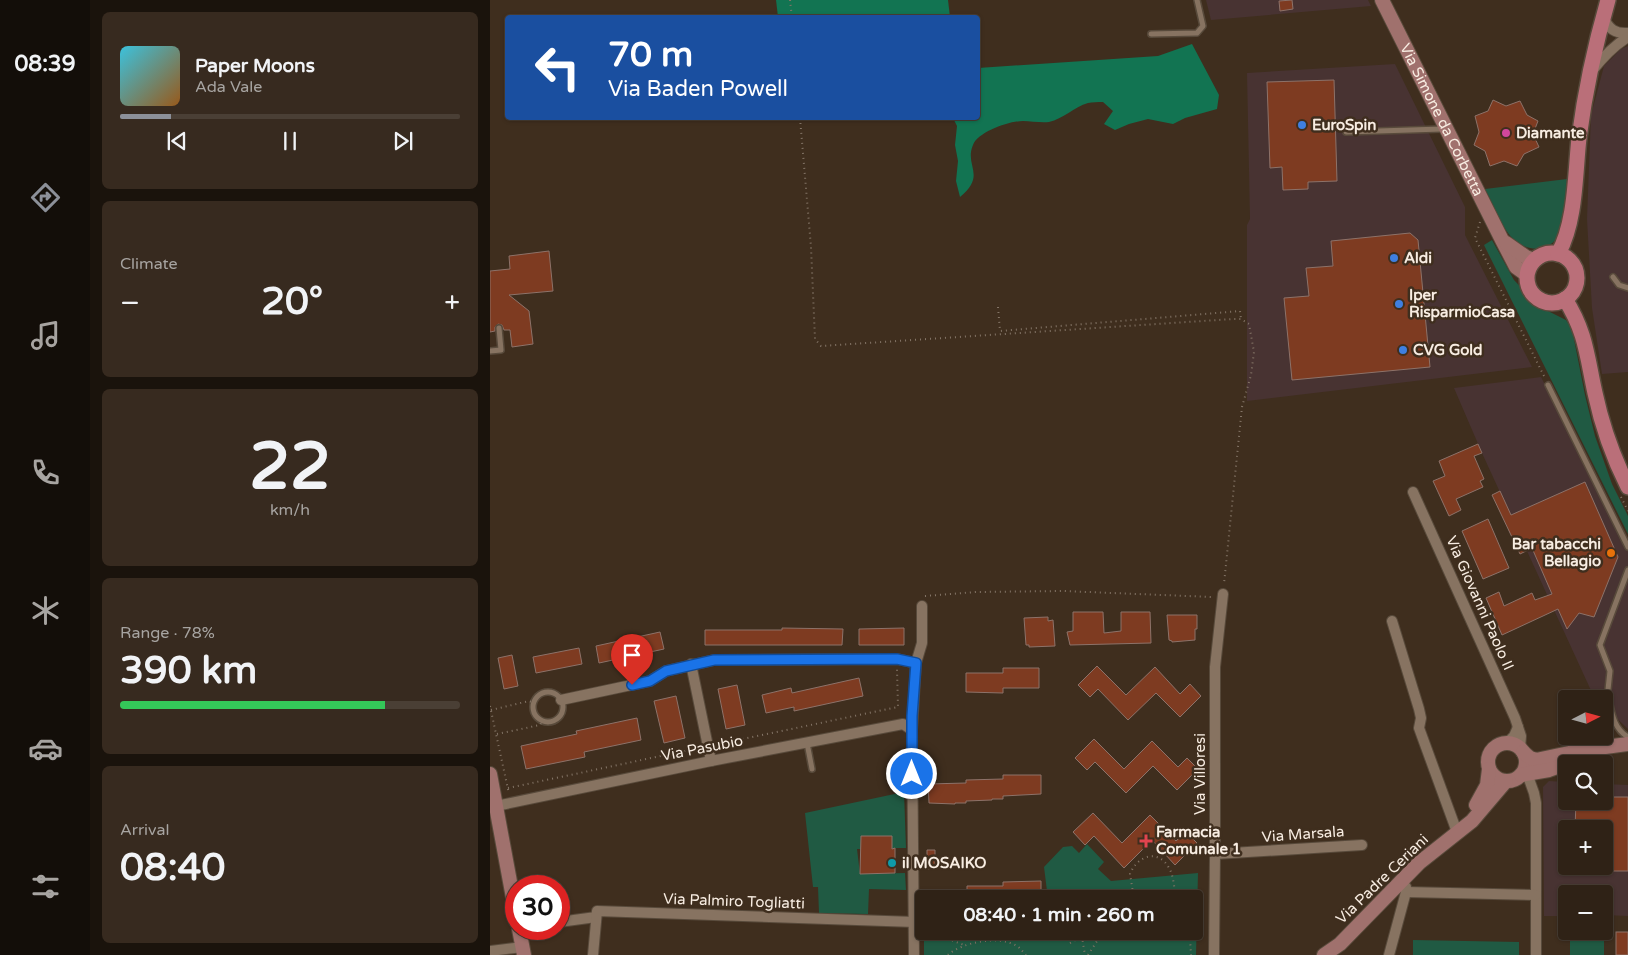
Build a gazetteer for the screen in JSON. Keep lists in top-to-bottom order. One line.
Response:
{"streets":{"street":["Via Simone da Corbetta","Via Giovanni Paolo II","Via Pasubio","Via Villoresi","Via Marsala","Via Padre Ceriani","Via Palmiro Togliatti"]},"crossings":[["Via Giovanni Paolo II","Via Padre Ceriani"],["Via Villoresi","Via Marsala"]],"places":{"other":["EuroSpin","Diamante","Aldi","Iper RisparmioCasa","CVG Gold","Bar tabacchi Bellagio","il MOSAIKO"],"health":["Farmacia Comunale 1"]},"north":"right","page":{"tabs":"08:39","turn":["70 m","Via Baden Powell"],"song":["Paper Moons","Ada Vale"],"tile":["Climate",["22","km/h"],["Range · 78%","390 km"],["Arrival","08:40"]],"heat":["−","20°","+"],"map_buttons":["+","−"],"limit":"30","trip":"08:40 · 1 min · 260 m"}}
